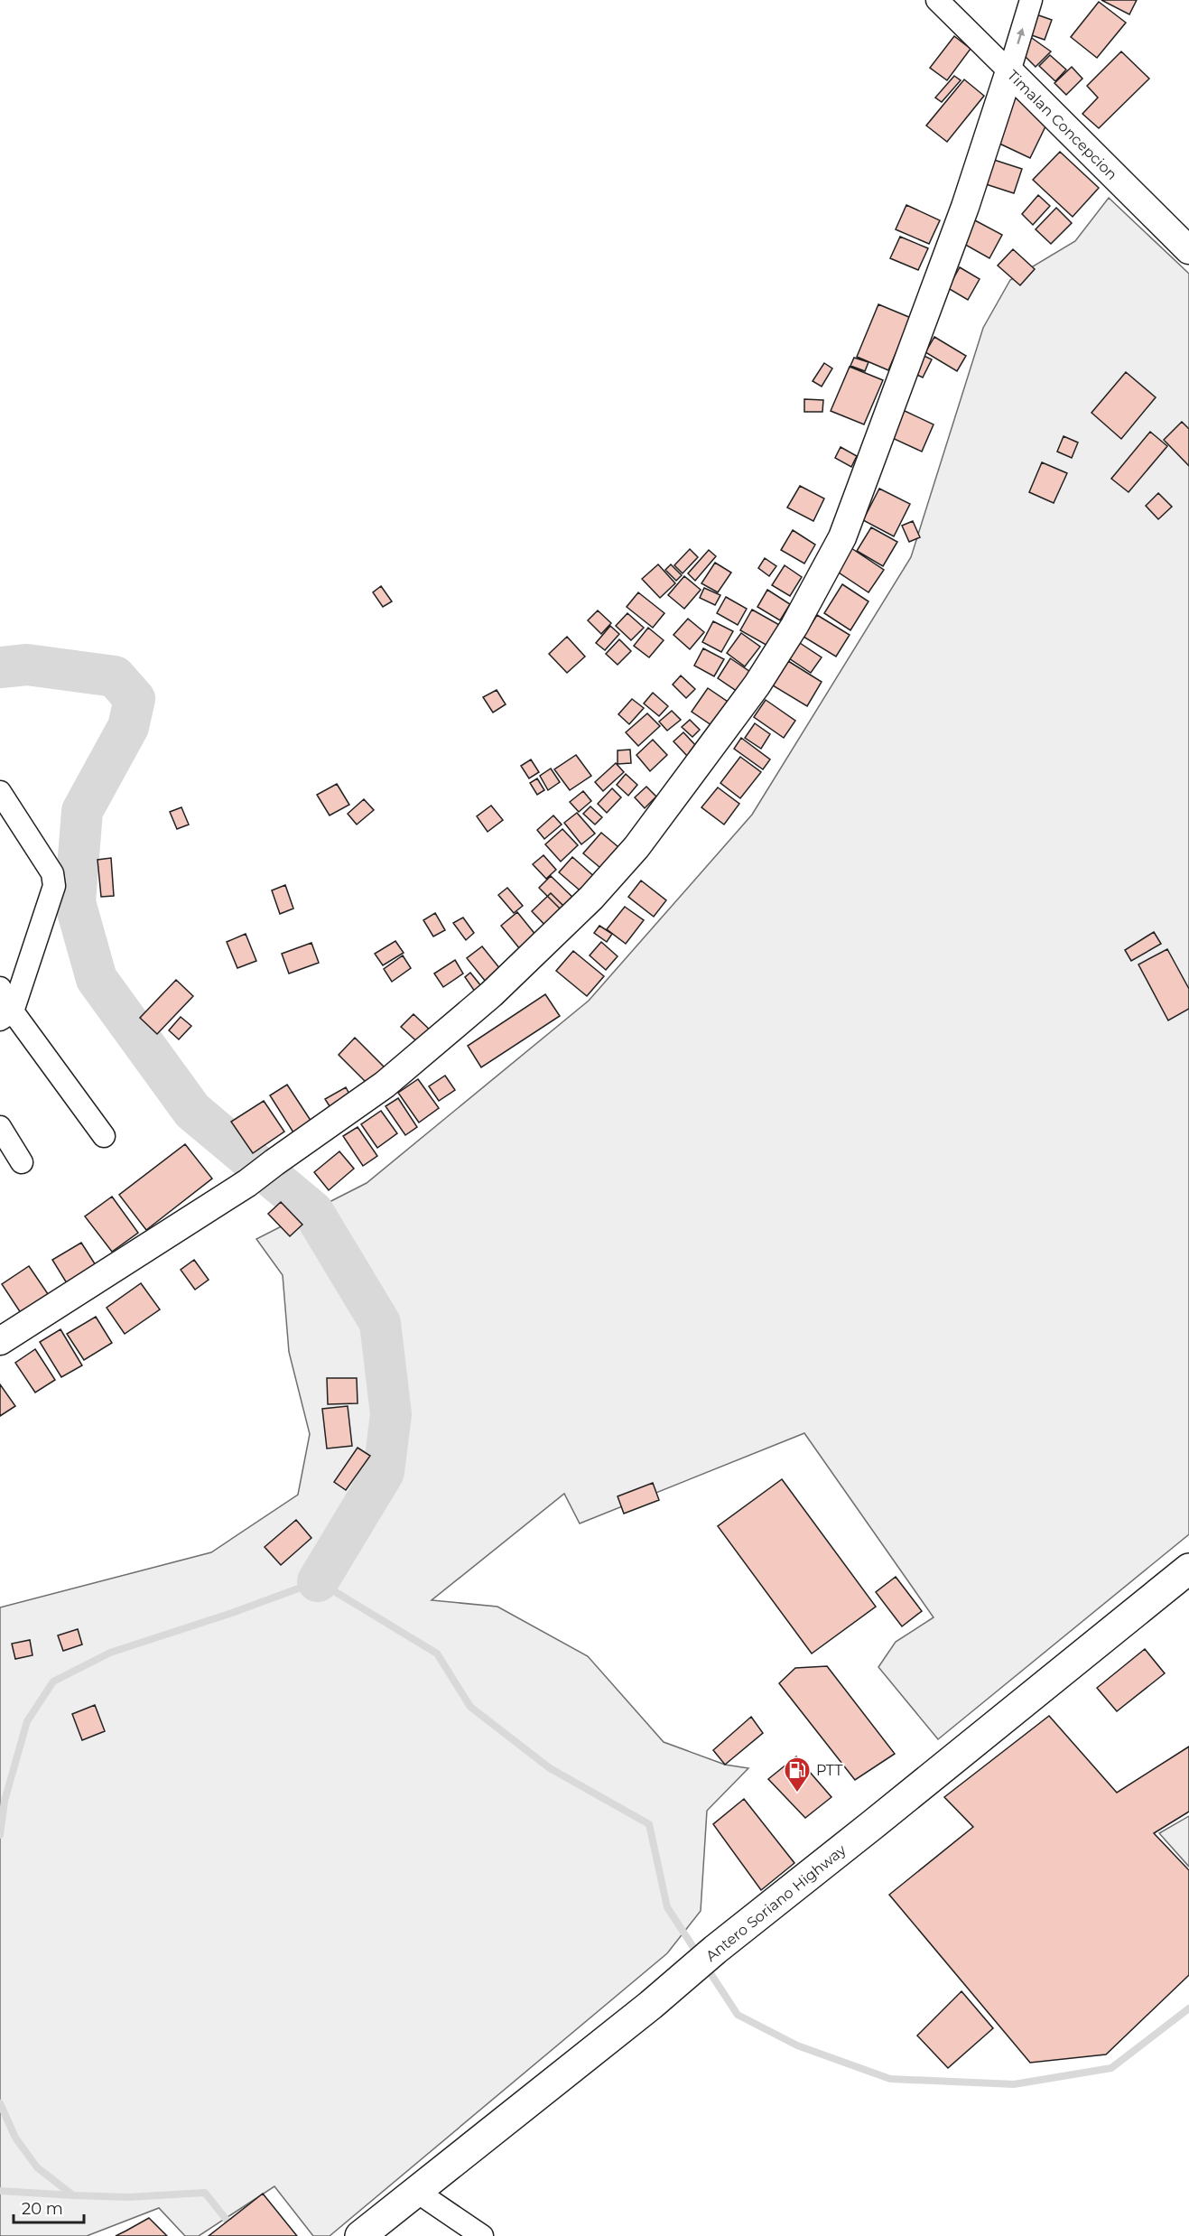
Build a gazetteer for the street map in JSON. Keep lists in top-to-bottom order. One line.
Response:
{"streets":{"main road":["Antero Soriano Highway"],"street":["Timalan Concepcion"]},"places":{"fuel station":["PTT"]},"scale_bar":"20 m"}
